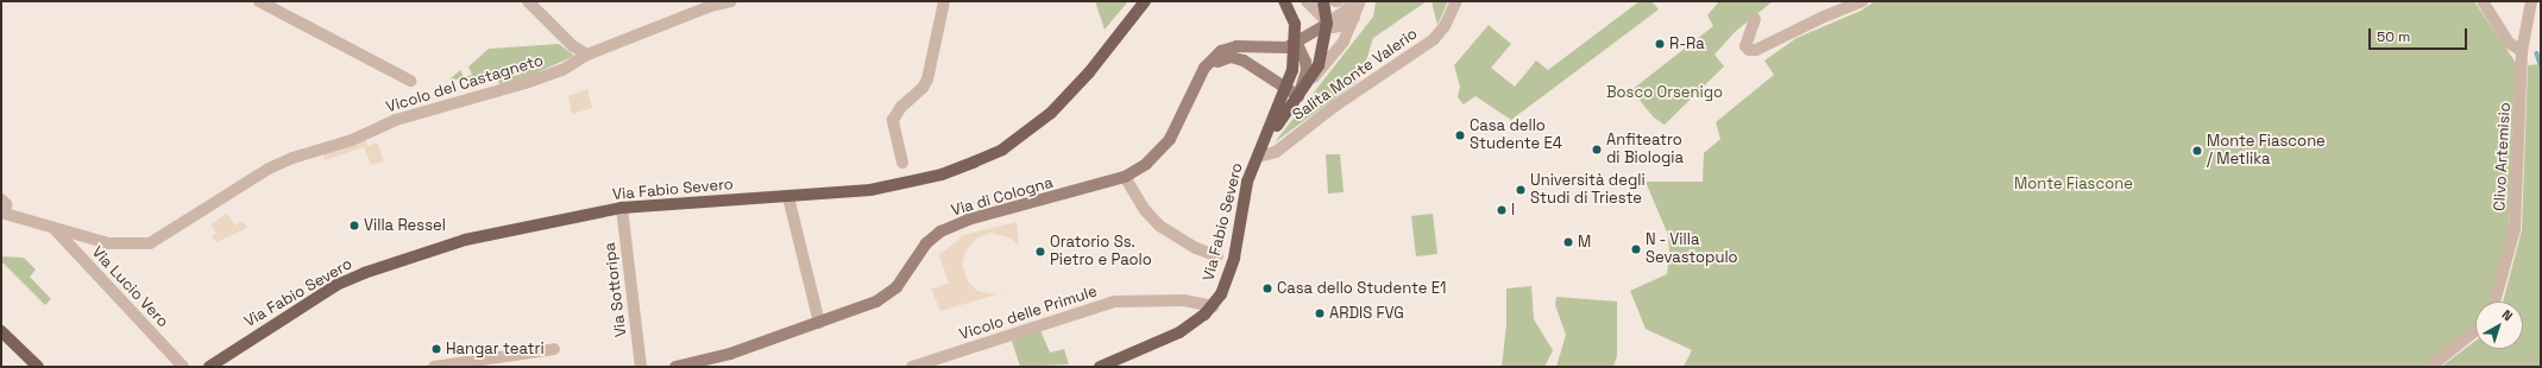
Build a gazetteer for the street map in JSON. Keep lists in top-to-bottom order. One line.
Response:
{"streets":{"main road":["Via Fabio Severo","Via di Cologna"],"street":["Salita Monte Valerio","Vicolo del Castagneto","Clivo Artemisio","Via Lucio Vero","Via Sottoripa","Vicolo delle Primule"]},"crossings":[["Salita Monte Valerio","Via Fabio Severo"],["Vicolo del Castagneto","Via Lucio Vero"],["Via Fabio Severo","Via di Cologna"],["Via Fabio Severo","Via Sottoripa"],["Via Fabio Severo","Vicolo delle Primule"]],"parks":["Bosco Orsenigo","Monte Fiascone"],"places":["R-Ra","Casa dello Studente E4","Anfiteatro di Biologia","Monte Fiascone / Metlika","Università degli Studi di Trieste","I","Villa Ressel","M","N - Villa Sevastopulo","Oratorio Ss. Pietro e Paolo","Casa dello Studente E1","ARDIS FVG","Hangar teatri"],"scale_bar":"50 m","north":"top right"}
